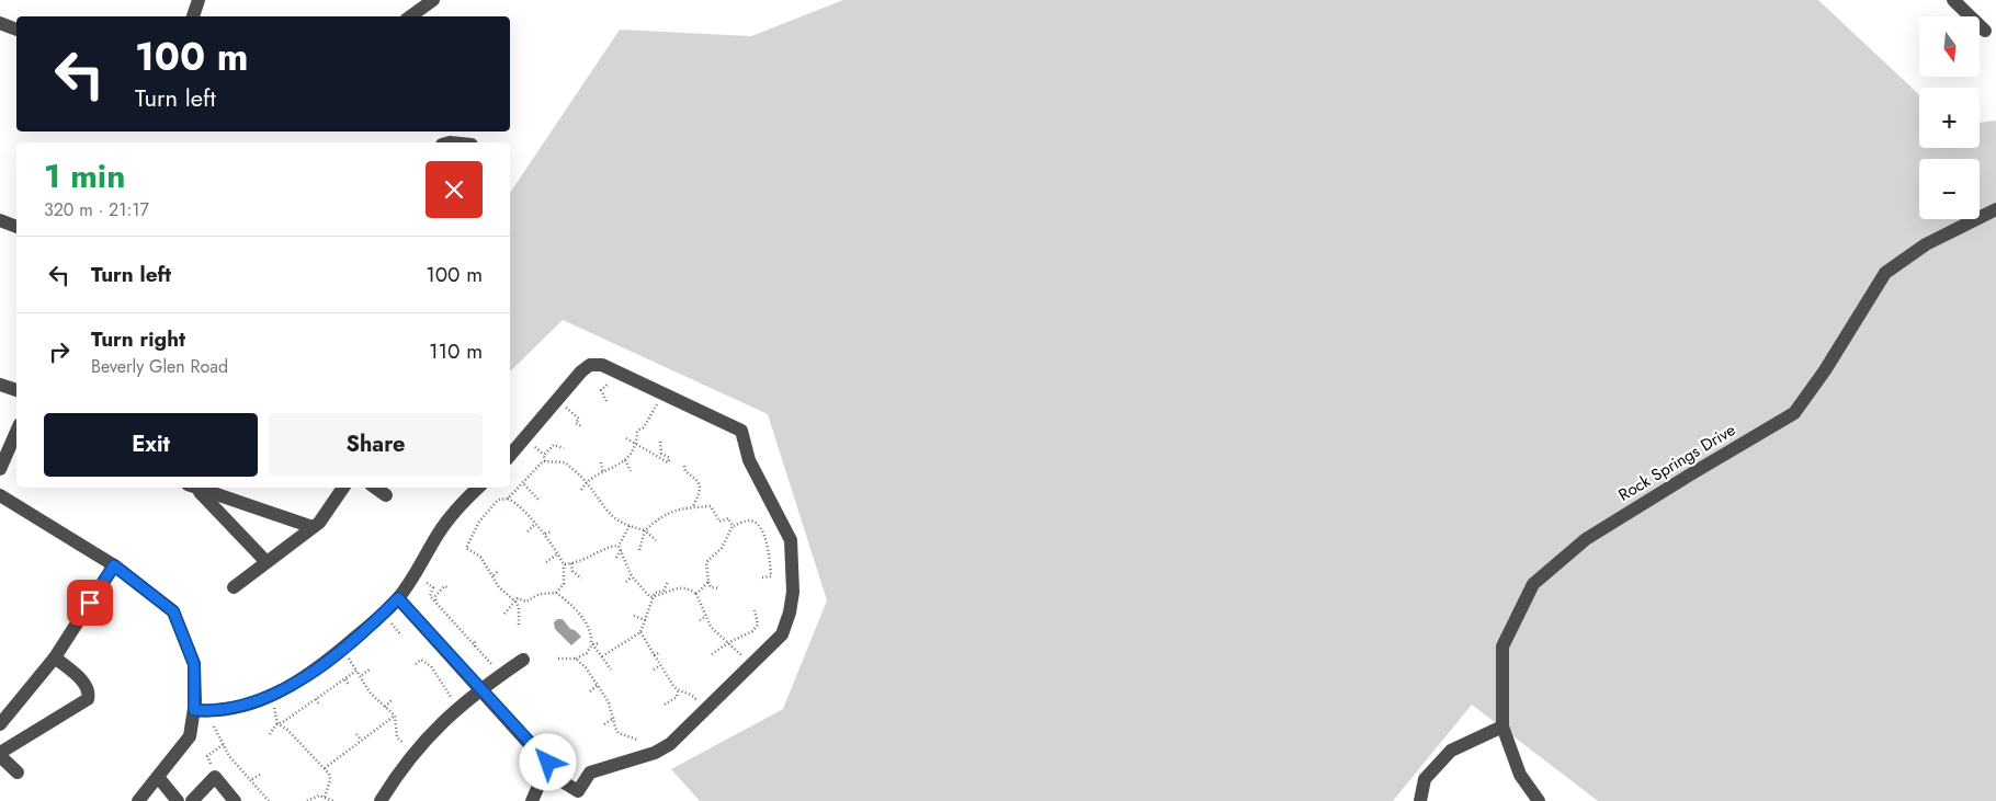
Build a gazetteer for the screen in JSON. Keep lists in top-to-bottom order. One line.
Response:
{"streets":{"street":["Rock Springs Drive"]},"north":"bottom","page":{"map_buttons":["+","−"],"turn":["100 m","Turn left"],"heading":["1 min","320 m · 21:17"],"list":[{"name":"Turn left","value":"100 m"},{"name":"Turn right","note":"Beverly Glen Road","value":"110 m"}],"buttons":["Exit","Share"]}}
